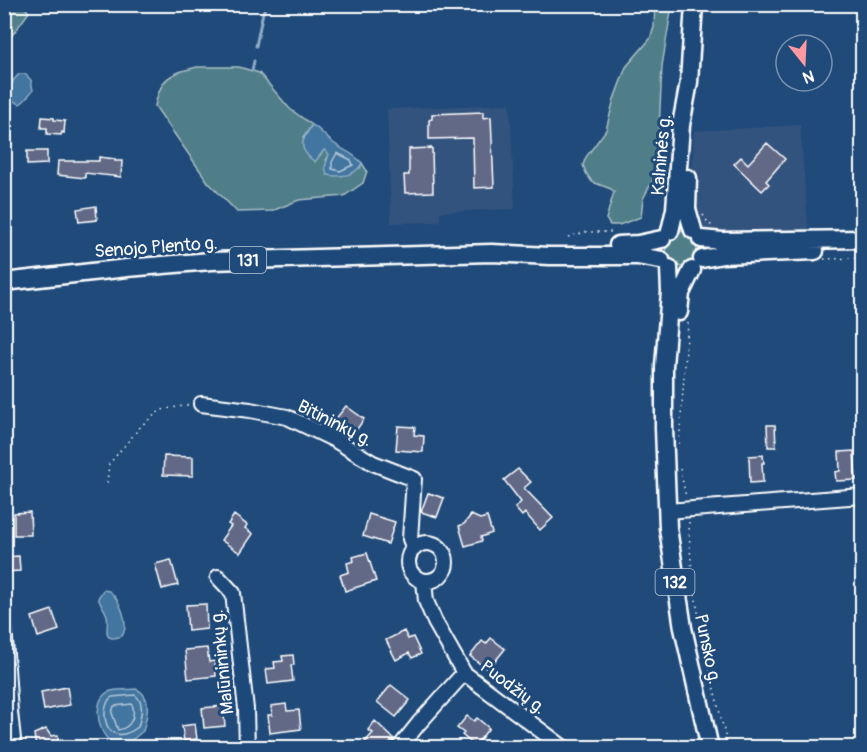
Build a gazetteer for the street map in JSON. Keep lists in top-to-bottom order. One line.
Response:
{"streets":{"main road":["Kalninės g.","Senojo Plento g.","131","132","Punsko g."],"street":["Bitininkų g.","Malūnininkų g.","Puodžių g."]},"crossings":[["Kalninės g.","Senojo Plento g."],["Kalninės g.","Punsko g."],["Senojo Plento g.","Punsko g."],["Bitininkų g.","Puodžių g."]],"north":"bottom"}
